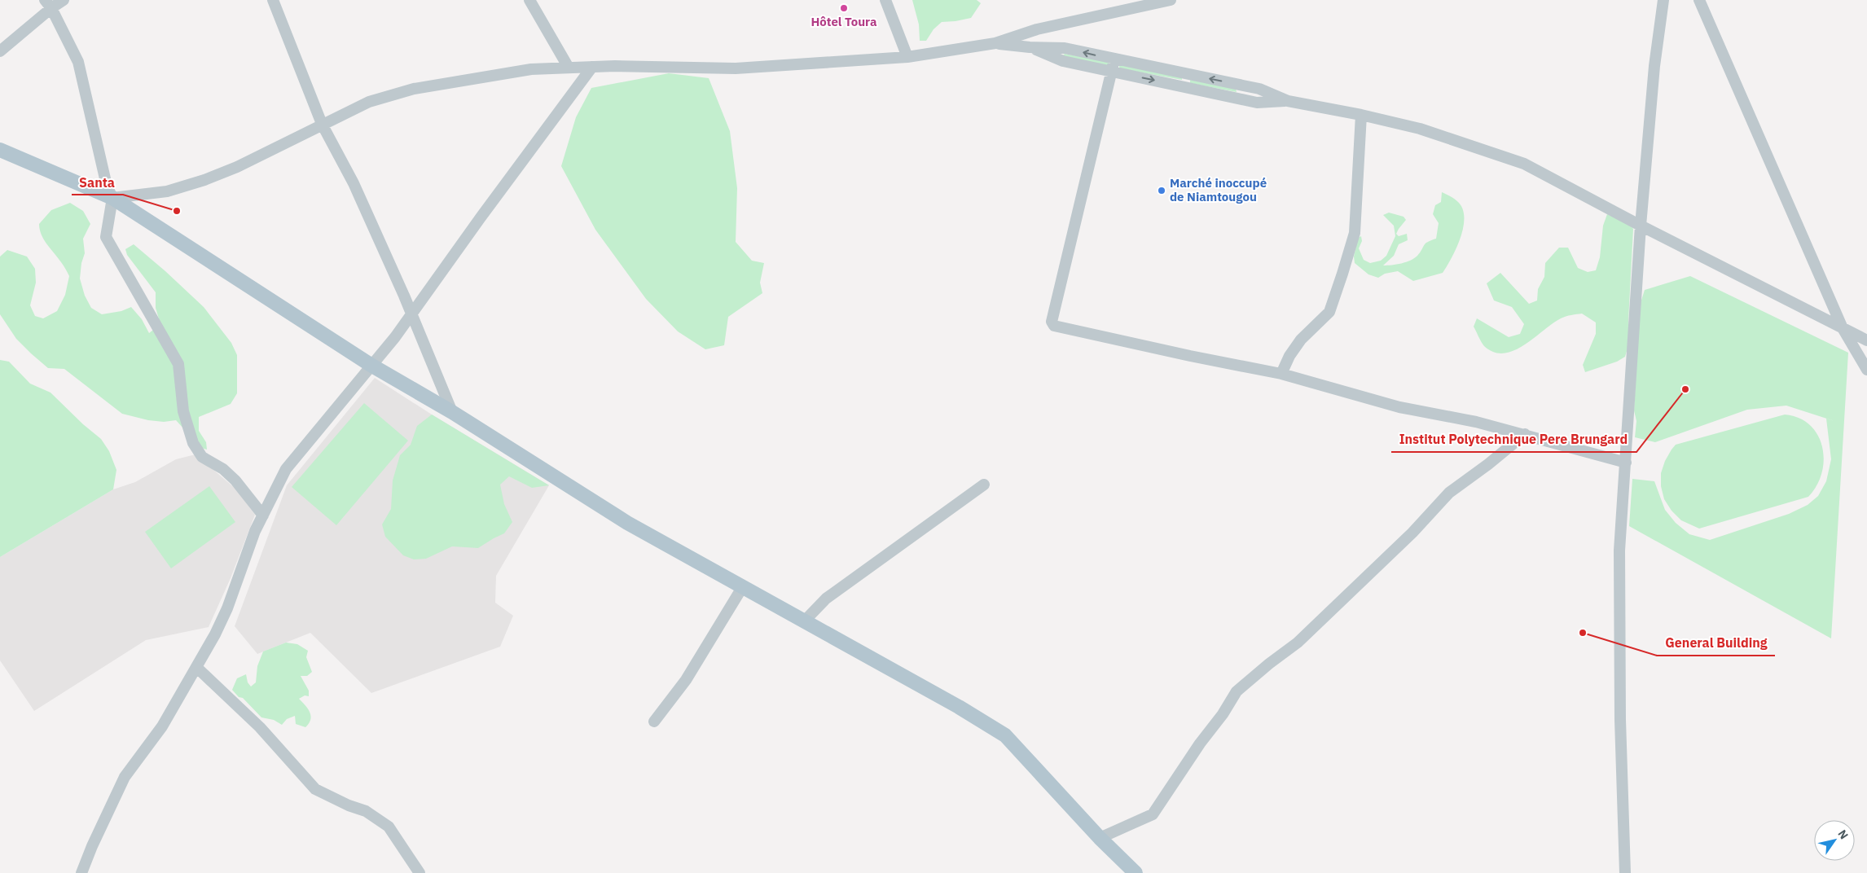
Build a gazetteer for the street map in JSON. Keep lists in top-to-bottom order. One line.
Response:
{"places":["Hôtel Toura","Marché inoccupé de Niamtougou","Santa","Institut Polytechnique Pere Brungard","General Building"],"north":"top right"}
